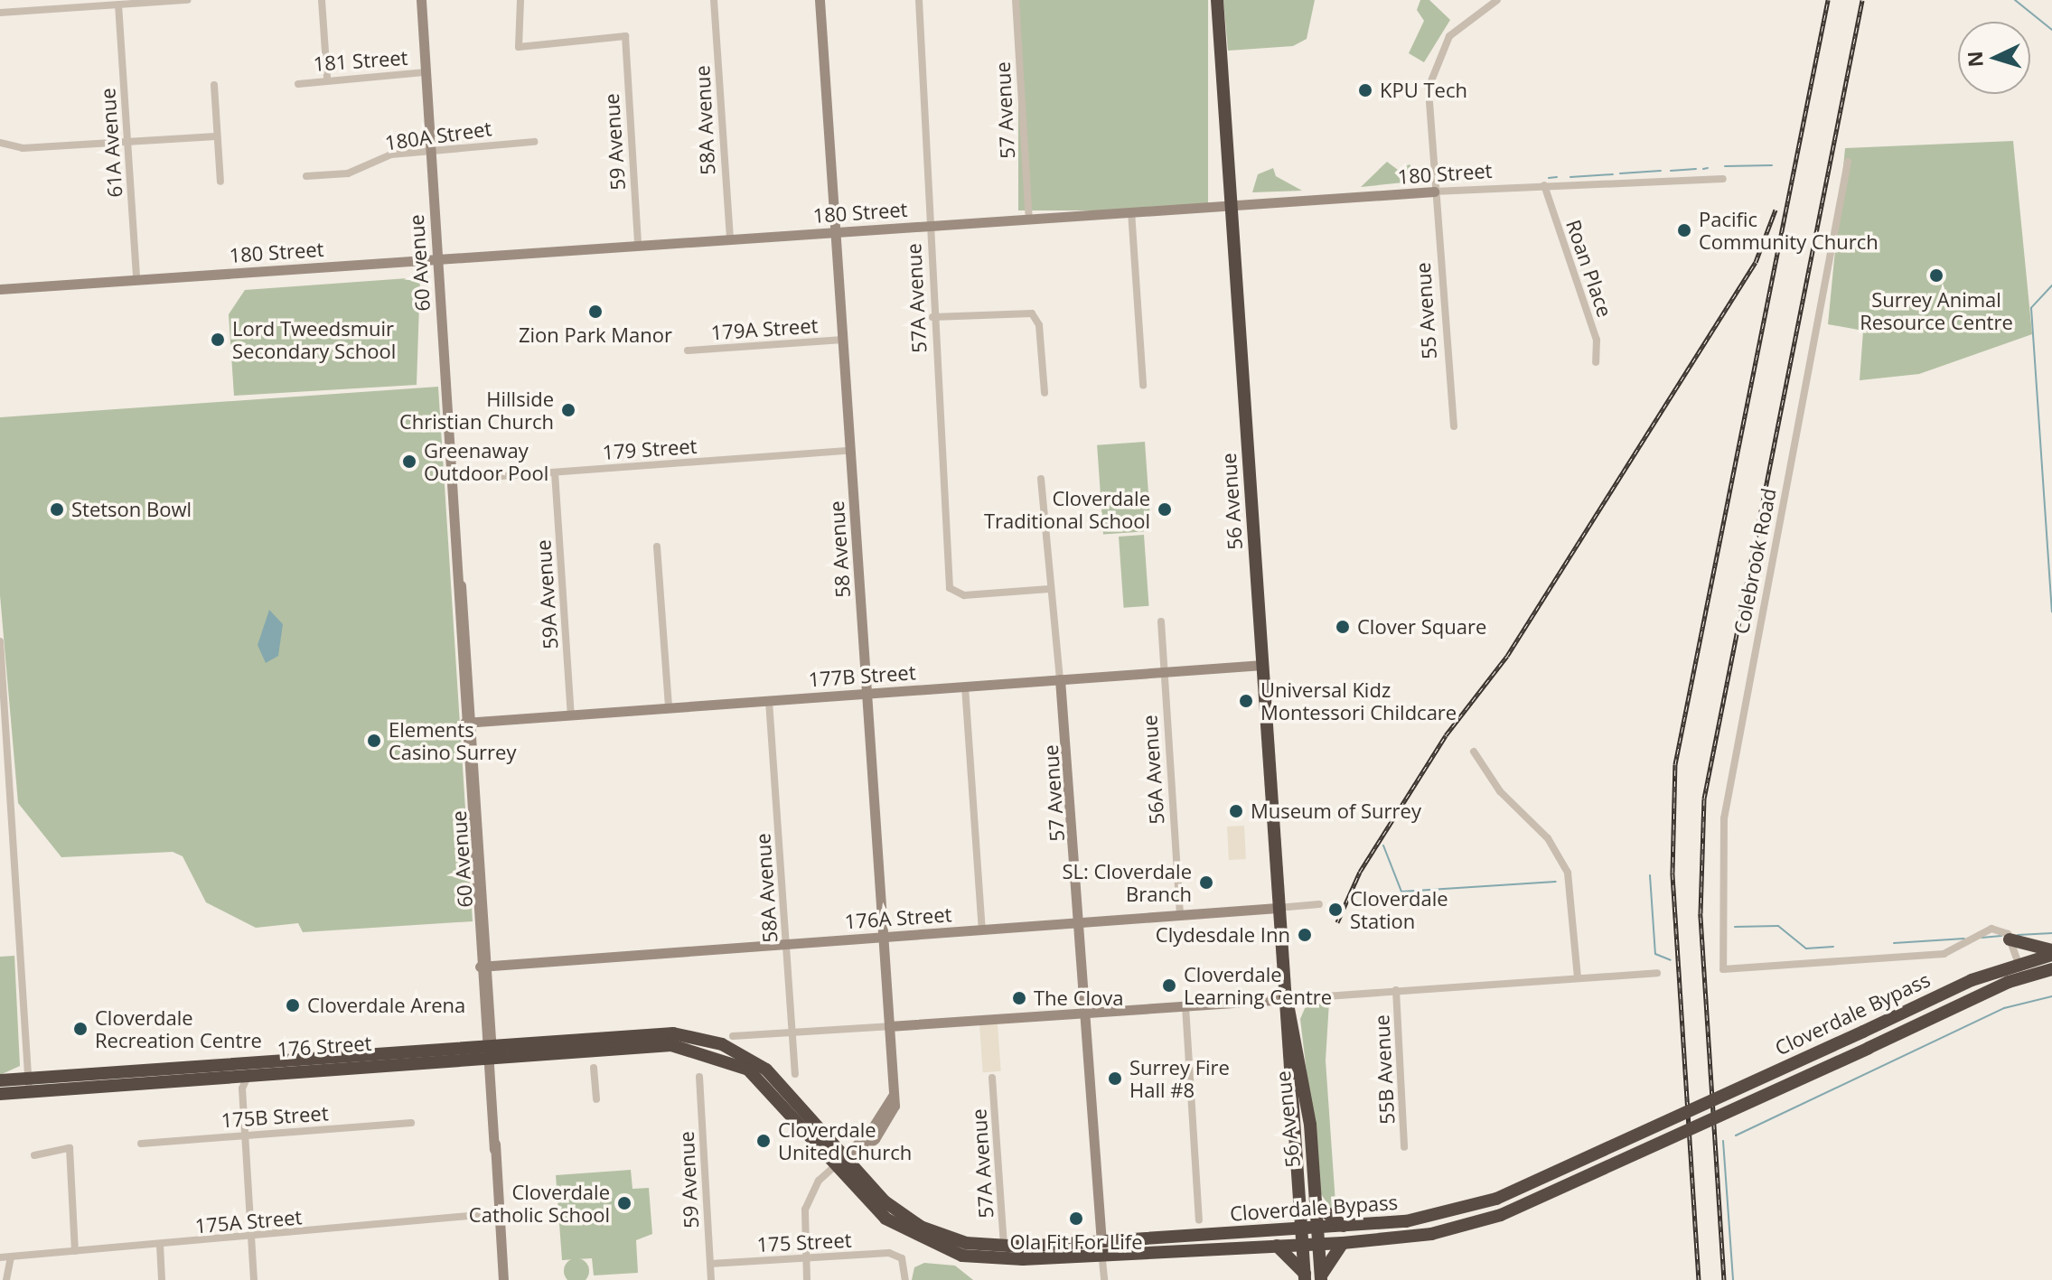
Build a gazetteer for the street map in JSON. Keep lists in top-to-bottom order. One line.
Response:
{"streets":{"highway":["56 Avenue","Cloverdale Bypass","176 Street"],"street":["181 Street","57 Avenue","58A Avenue","180A Street","59 Avenue","61A Avenue","180 Street","60 Avenue","Roan Place","57A Avenue","55 Avenue","179A Street","179 Street","58 Avenue","Colebrook Road","59A Avenue","177B Street","56A Avenue","176A Street","55B Avenue","175B Street","175A Street","175 Street"]},"crossings":[["181 Street","60 Avenue"],["57 Avenue","180 Street"],["57 Avenue","57A Avenue"],["57 Avenue","177B Street"],["57 Avenue","176A Street"],["57 Avenue","Cloverdale Bypass"],["58A Avenue","180 Street"],["58A Avenue","177B Street"],["58A Avenue","176A Street"],["180A Street","60 Avenue"],["59 Avenue","180 Street"],["59 Avenue","175 Street"],["61A Avenue","180 Street"],["180 Street","60 Avenue"],["180 Street","Roan Place"],["180 Street","57A Avenue"],["180 Street","55 Avenue"],["180 Street","56 Avenue"],["180 Street","58 Avenue"],["60 Avenue","179 Street"],["60 Avenue","177B Street"],["60 Avenue","176A Street"],["60 Avenue","Cloverdale Bypass"],["60 Avenue","176 Street"],["60 Avenue","175A Street"],["57A Avenue","Cloverdale Bypass"],["179A Street","58 Avenue"],["179 Street","58 Avenue"],["179 Street","59A Avenue"],["56 Avenue","177B Street"],["56 Avenue","176A Street"],["56 Avenue","Cloverdale Bypass"],["58 Avenue","177B Street"],["58 Avenue","176A Street"],["58 Avenue","Cloverdale Bypass"],["59A Avenue","177B Street"],["177B Street","56A Avenue"],["56A Avenue","176A Street"],["Cloverdale Bypass","176 Street"]],"places":["KPU Tech","Pacific Community Church","Surrey Animal Resource Centre","Zion Park Manor","Lord Tweedsmuir Secondary School","Hillside Christian Church","Greenaway Outdoor Pool","Stetson Bowl","Cloverdale Traditional School","Clover Square","Universal Kidz Montessori Childcare","Elements Casino Surrey","Museum of Surrey","SL: Cloverdale Branch","Cloverdale Station","Clydesdale Inn","Cloverdale Learning Centre","The Clova","Cloverdale Arena","Cloverdale Recreation Centre","Surrey Fire Hall #8","Cloverdale United Church","Cloverdale Catholic School","Ola Fit For Life"],"north":"left"}
